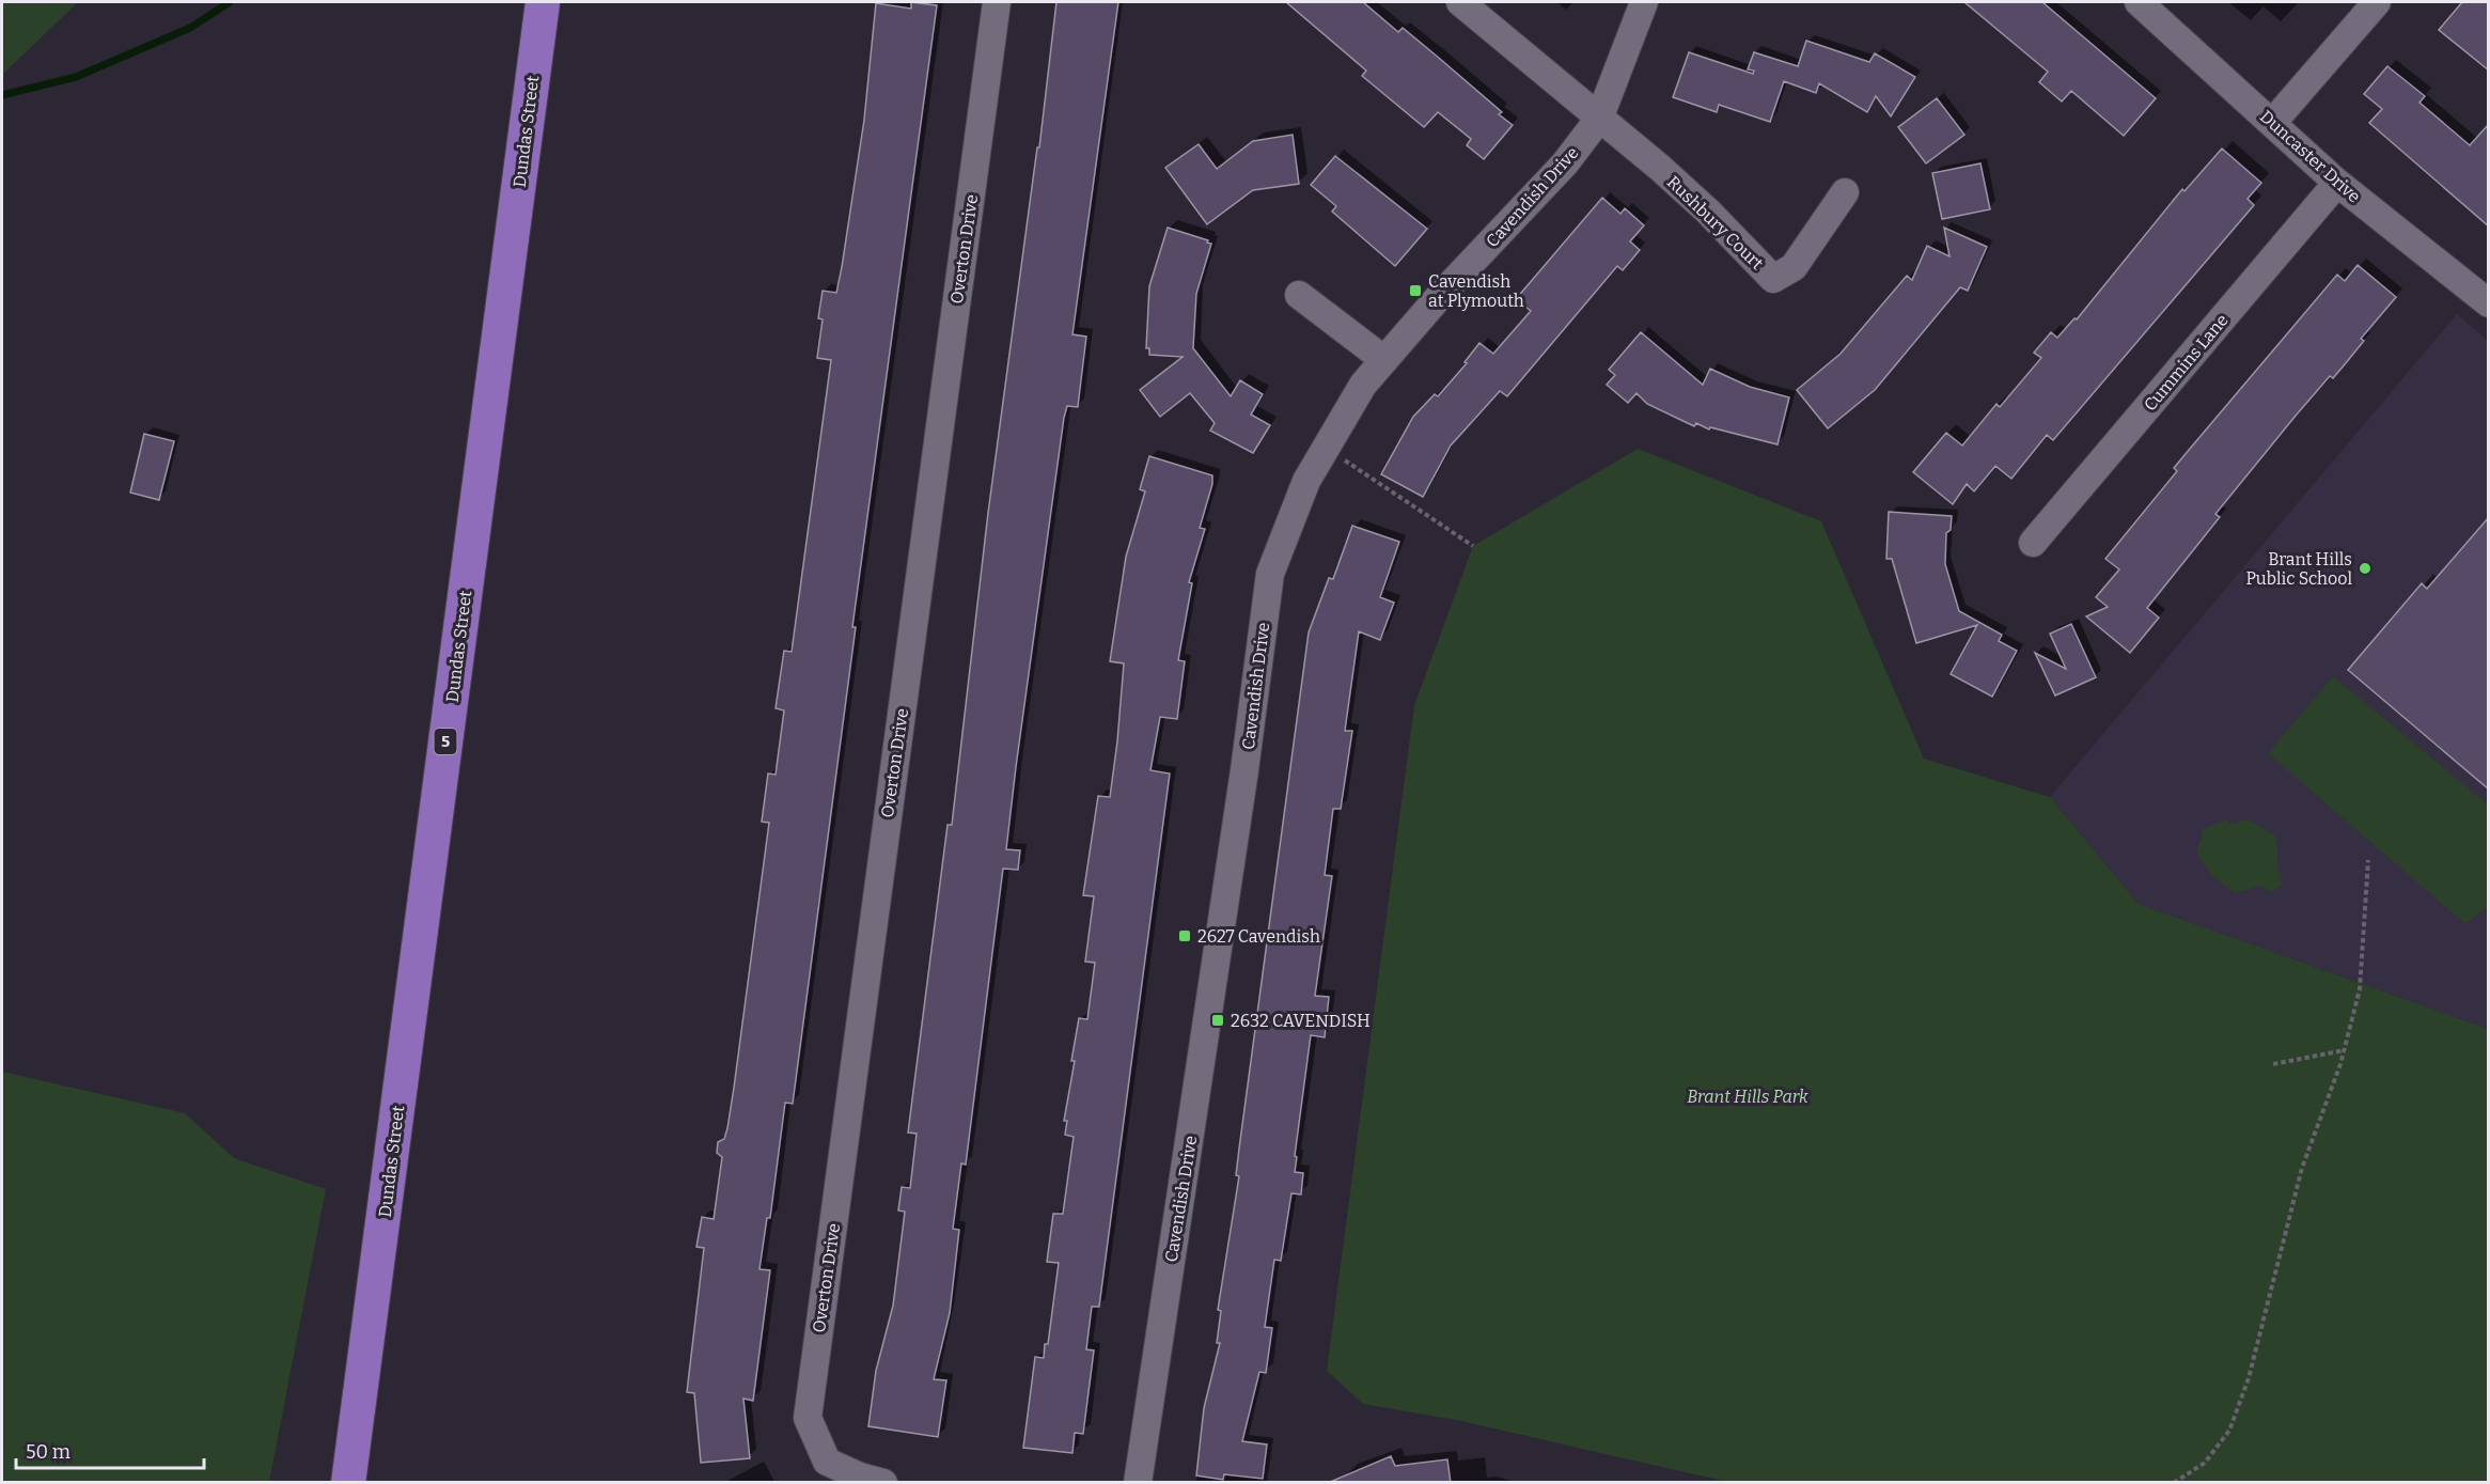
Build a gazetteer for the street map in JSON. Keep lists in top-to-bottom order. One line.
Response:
{"streets":{"main road":["Dundas Street","5"],"street":["Duncaster Drive","Cavendish Drive","Rushbury Court","Overton Drive","Cummins Lane"]},"crossings":[["Duncaster Drive","Cummins Lane"],["Cavendish Drive","Rushbury Court"]],"parks":["Brant Hills Park"],"places":{"transit":["Cavendish at Plymouth","2627 Cavendish","2632 CAVENDISH"],"other":["Brant Hills Public School"]},"scale_bar":"50 m"}
